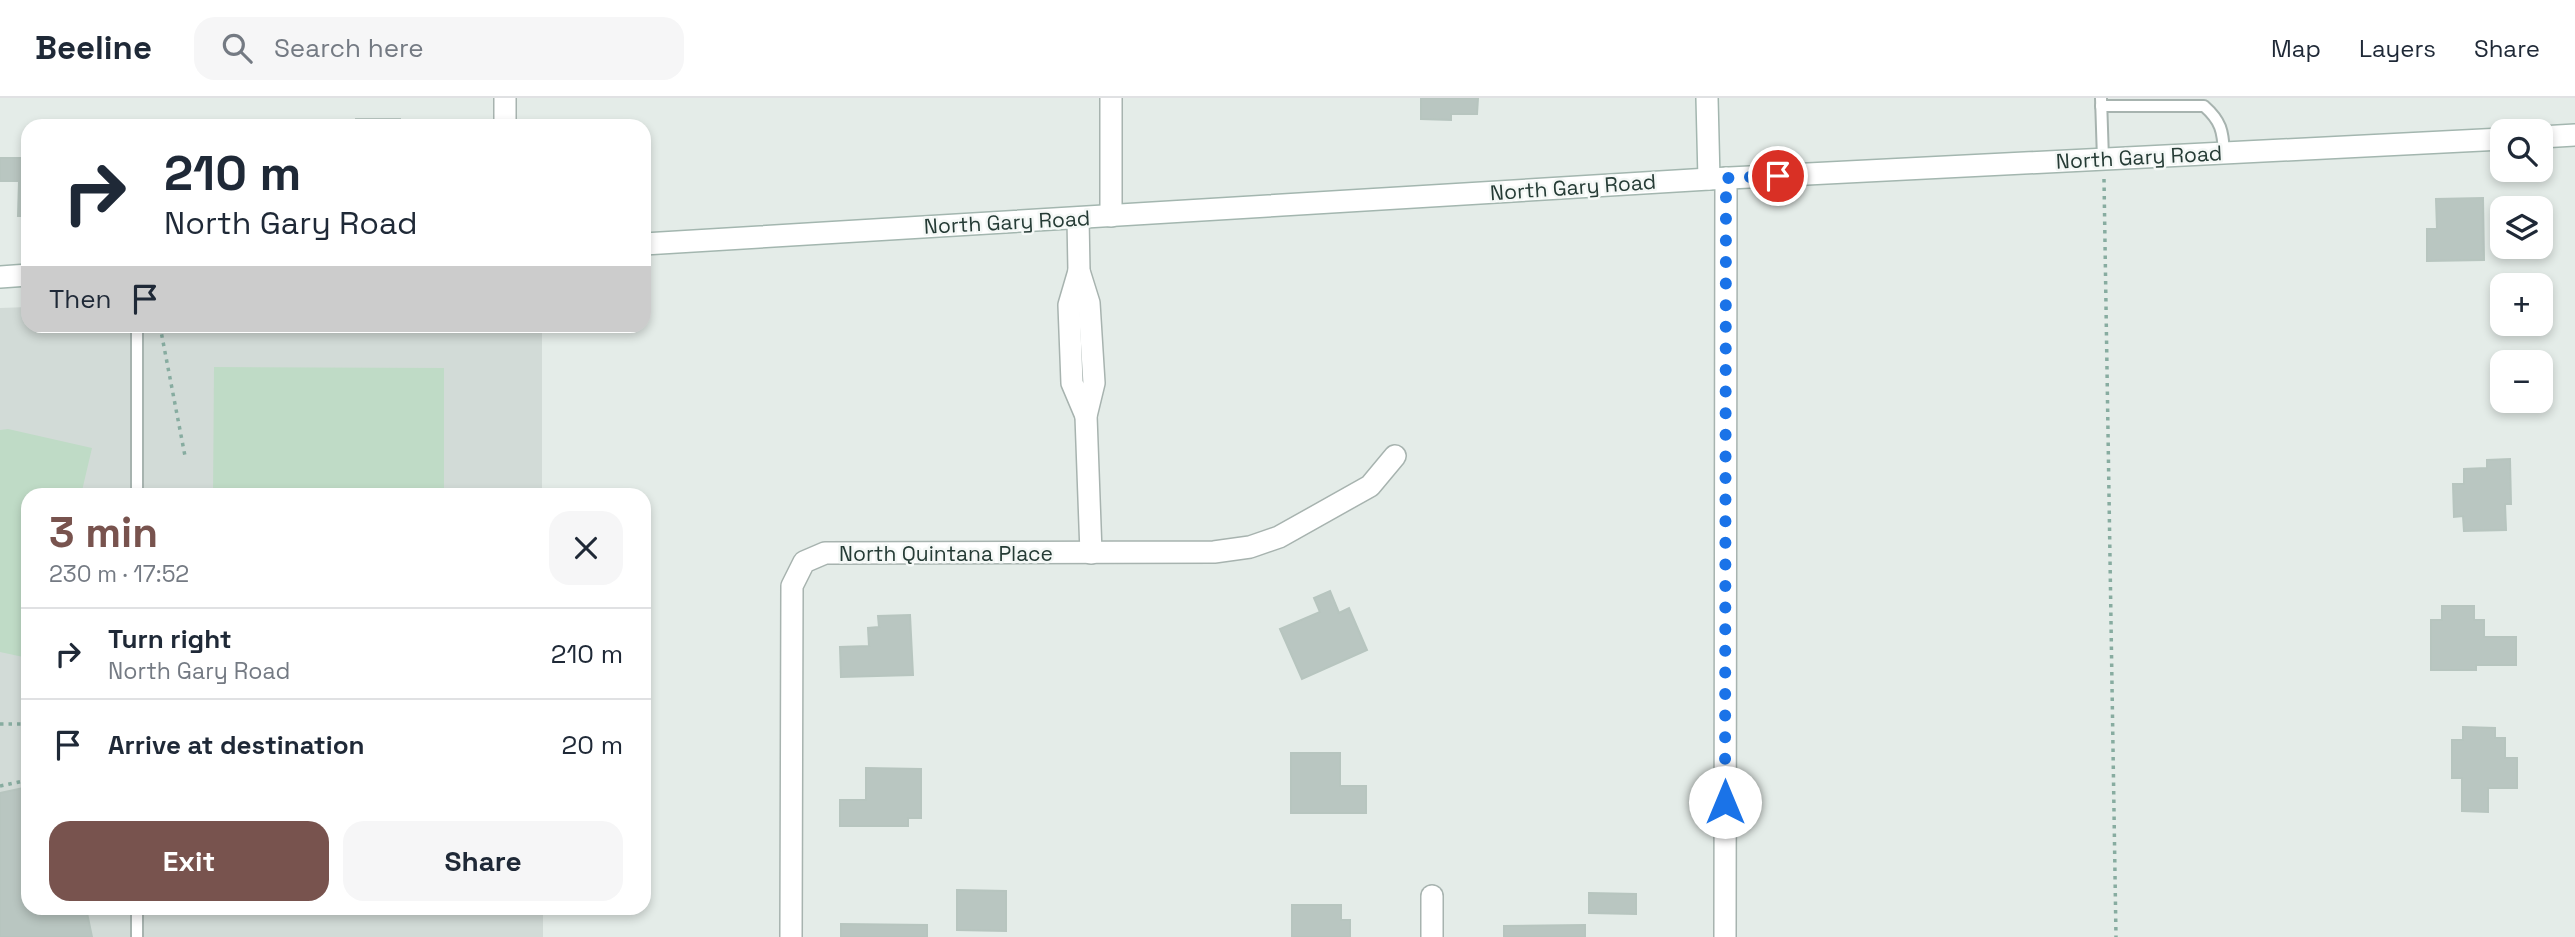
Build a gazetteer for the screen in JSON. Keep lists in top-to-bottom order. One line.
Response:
{"streets":{"street":["North Gary Road","North Quintana Place"]},"page":{"header":"Beeline","search":"Search here","nav":["Map","Layers","Share"],"map_buttons":["+","−"],"turn":["210 m","North Gary Road"],"then":"Then","heading":["3 min","230 m · 17:52"],"list":[{"name":"Turn right","note":"North Gary Road","value":"210 m"},{"name":"Arrive at destination","value":"20 m"}],"buttons":["Exit","Share"]}}
